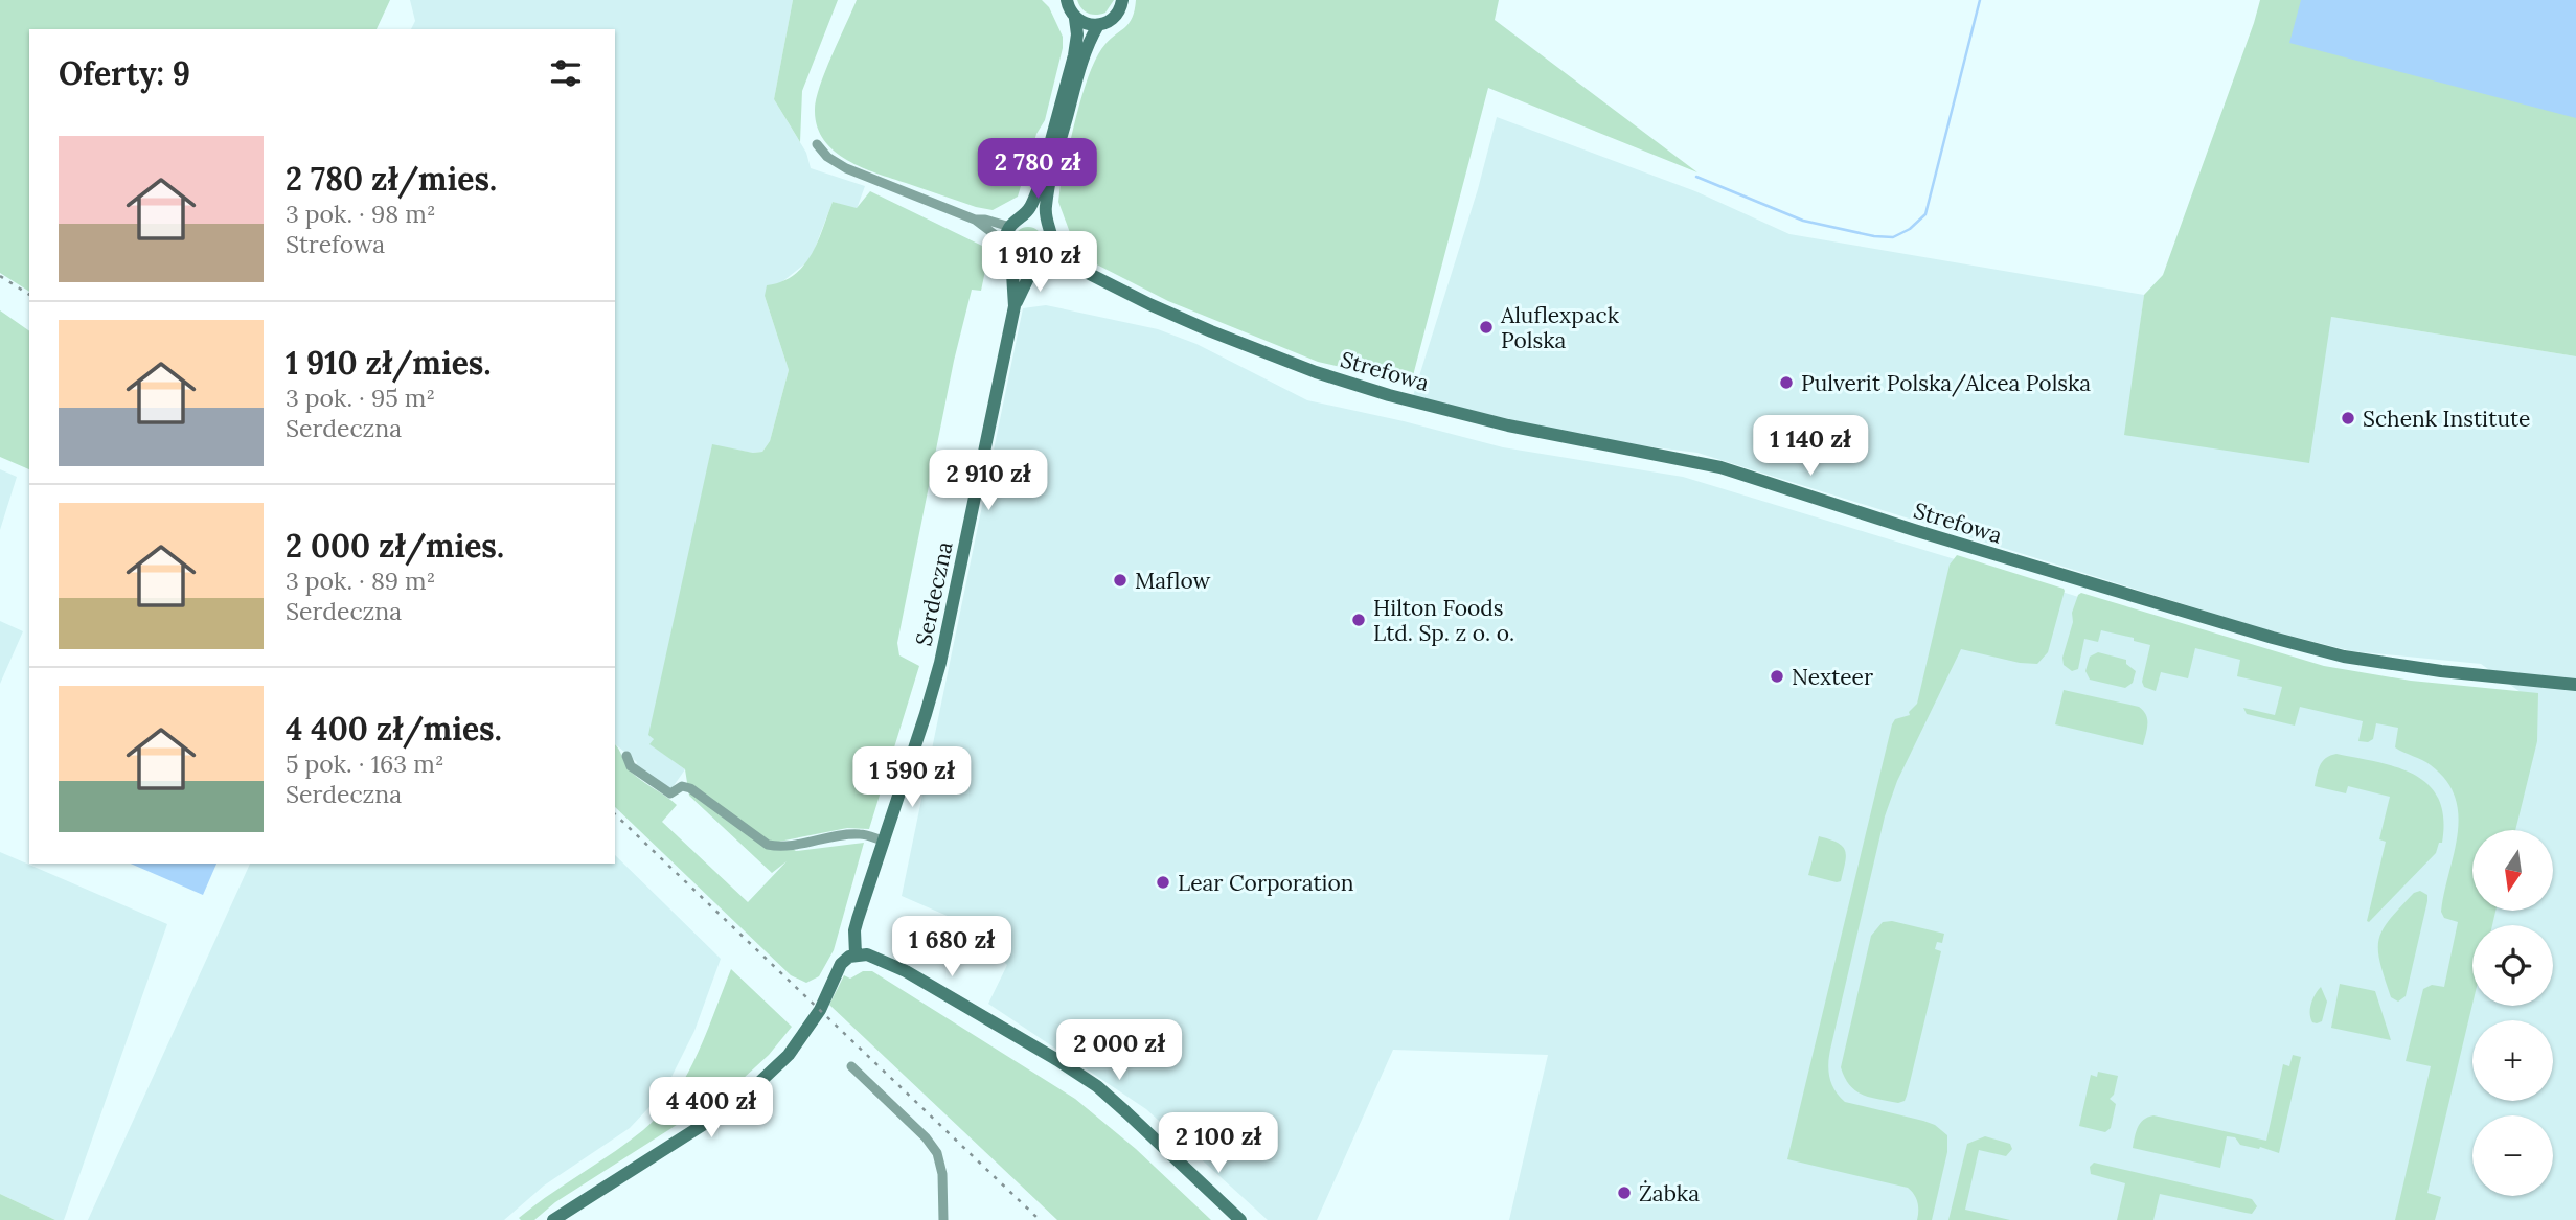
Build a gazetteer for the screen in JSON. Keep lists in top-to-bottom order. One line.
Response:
{"streets":{"street":["Strefowa","Serdeczna"]},"crossings":[["Strefowa","Serdeczna"]],"places":["Aluflexpack Polska","Pulverit Polska/Alcea Polska","Schenk Institute","Maflow","Hilton Foods Ltd. Sp. z o. o.","Nexteer","Lear Corporation","Żabka"],"north":"bottom","page":{"heading":"Oferty: 9","list":[{"name":"2 780 zł/mies.","note":"3 pok. · 98 m² · Strefowa"},{"name":"1 910 zł/mies.","note":"3 pok. · 95 m² · Serdeczna"},{"name":"2 000 zł/mies.","note":"3 pok. · 89 m² · Serdeczna"},{"name":"4 400 zł/mies.","note":"5 pok. · 163 m² · Serdeczna"}],"price":["2 780 zł","1 910 zł","1 140 zł","2 910 zł","1 590 zł","1 680 zł","2 000 zł","4 400 zł","2 100 zł"],"map_buttons":["+","−"]}}
